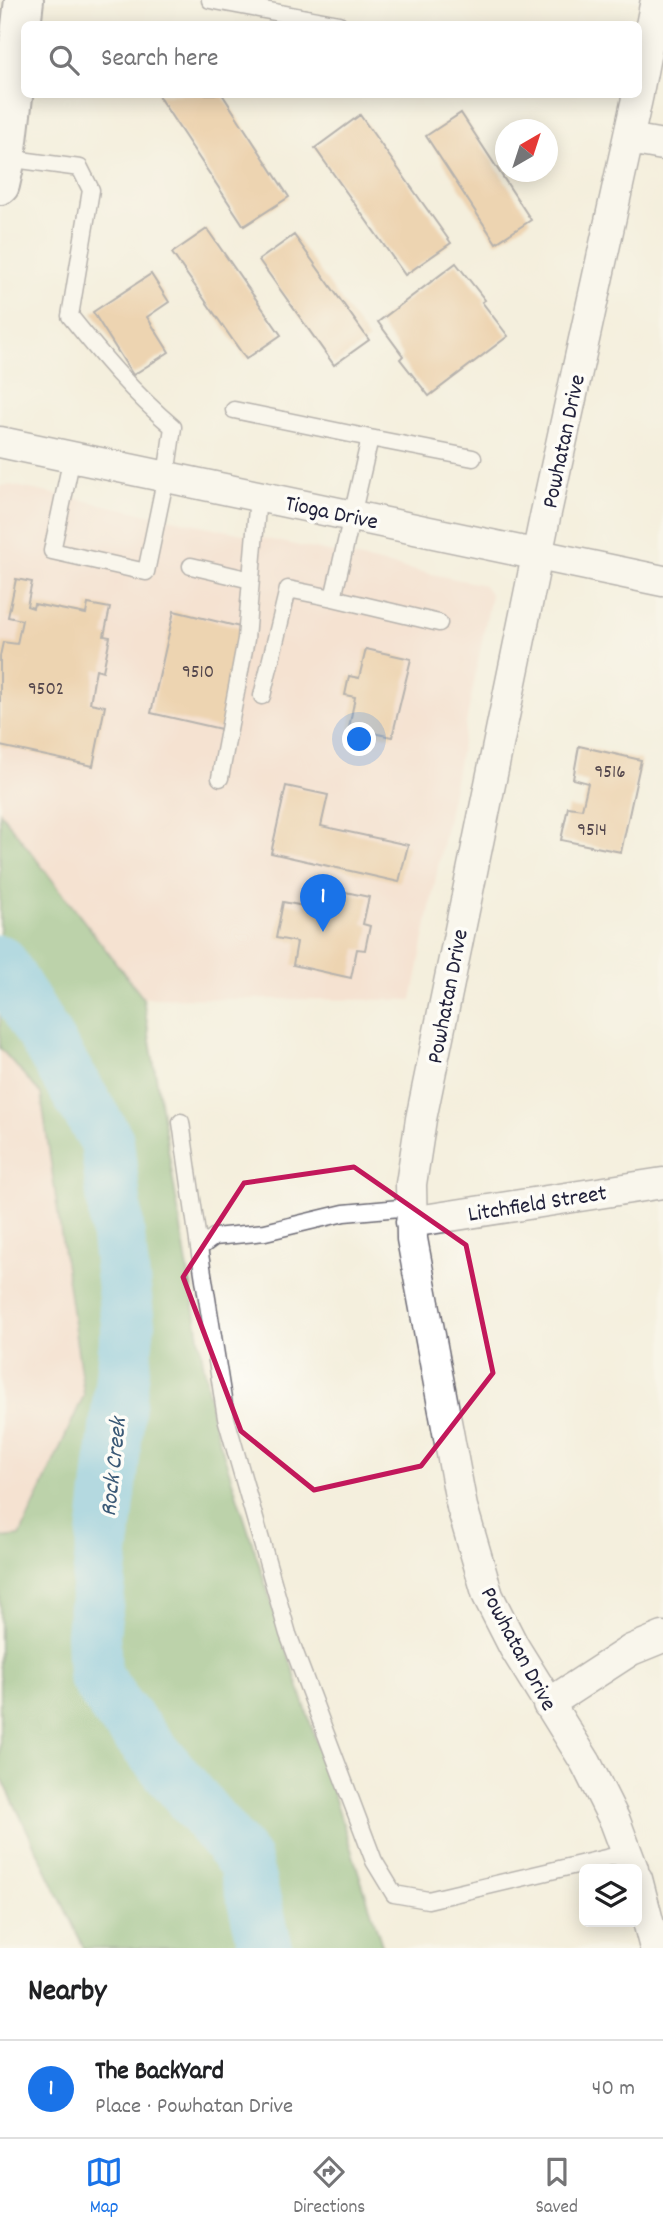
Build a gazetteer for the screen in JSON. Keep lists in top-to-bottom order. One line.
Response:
{"streets":{"street":["Powhatan Drive","Tioga Drive","Litchfield Street"]},"crossings":[["Powhatan Drive","Tioga Drive"],["Powhatan Drive","Litchfield Street"]],"water":["Rock Creek"],"house_numbers":["9510","9502","9516","9514"],"north":"top right","page":{"search":"Search here","pins":"1","heading":"Nearby","list":[{"mark":"1","name":"The BackYard","note":"Place · Powhatan Drive","value":"40 m"}],"nav":["Map","Directions","Saved"]}}
